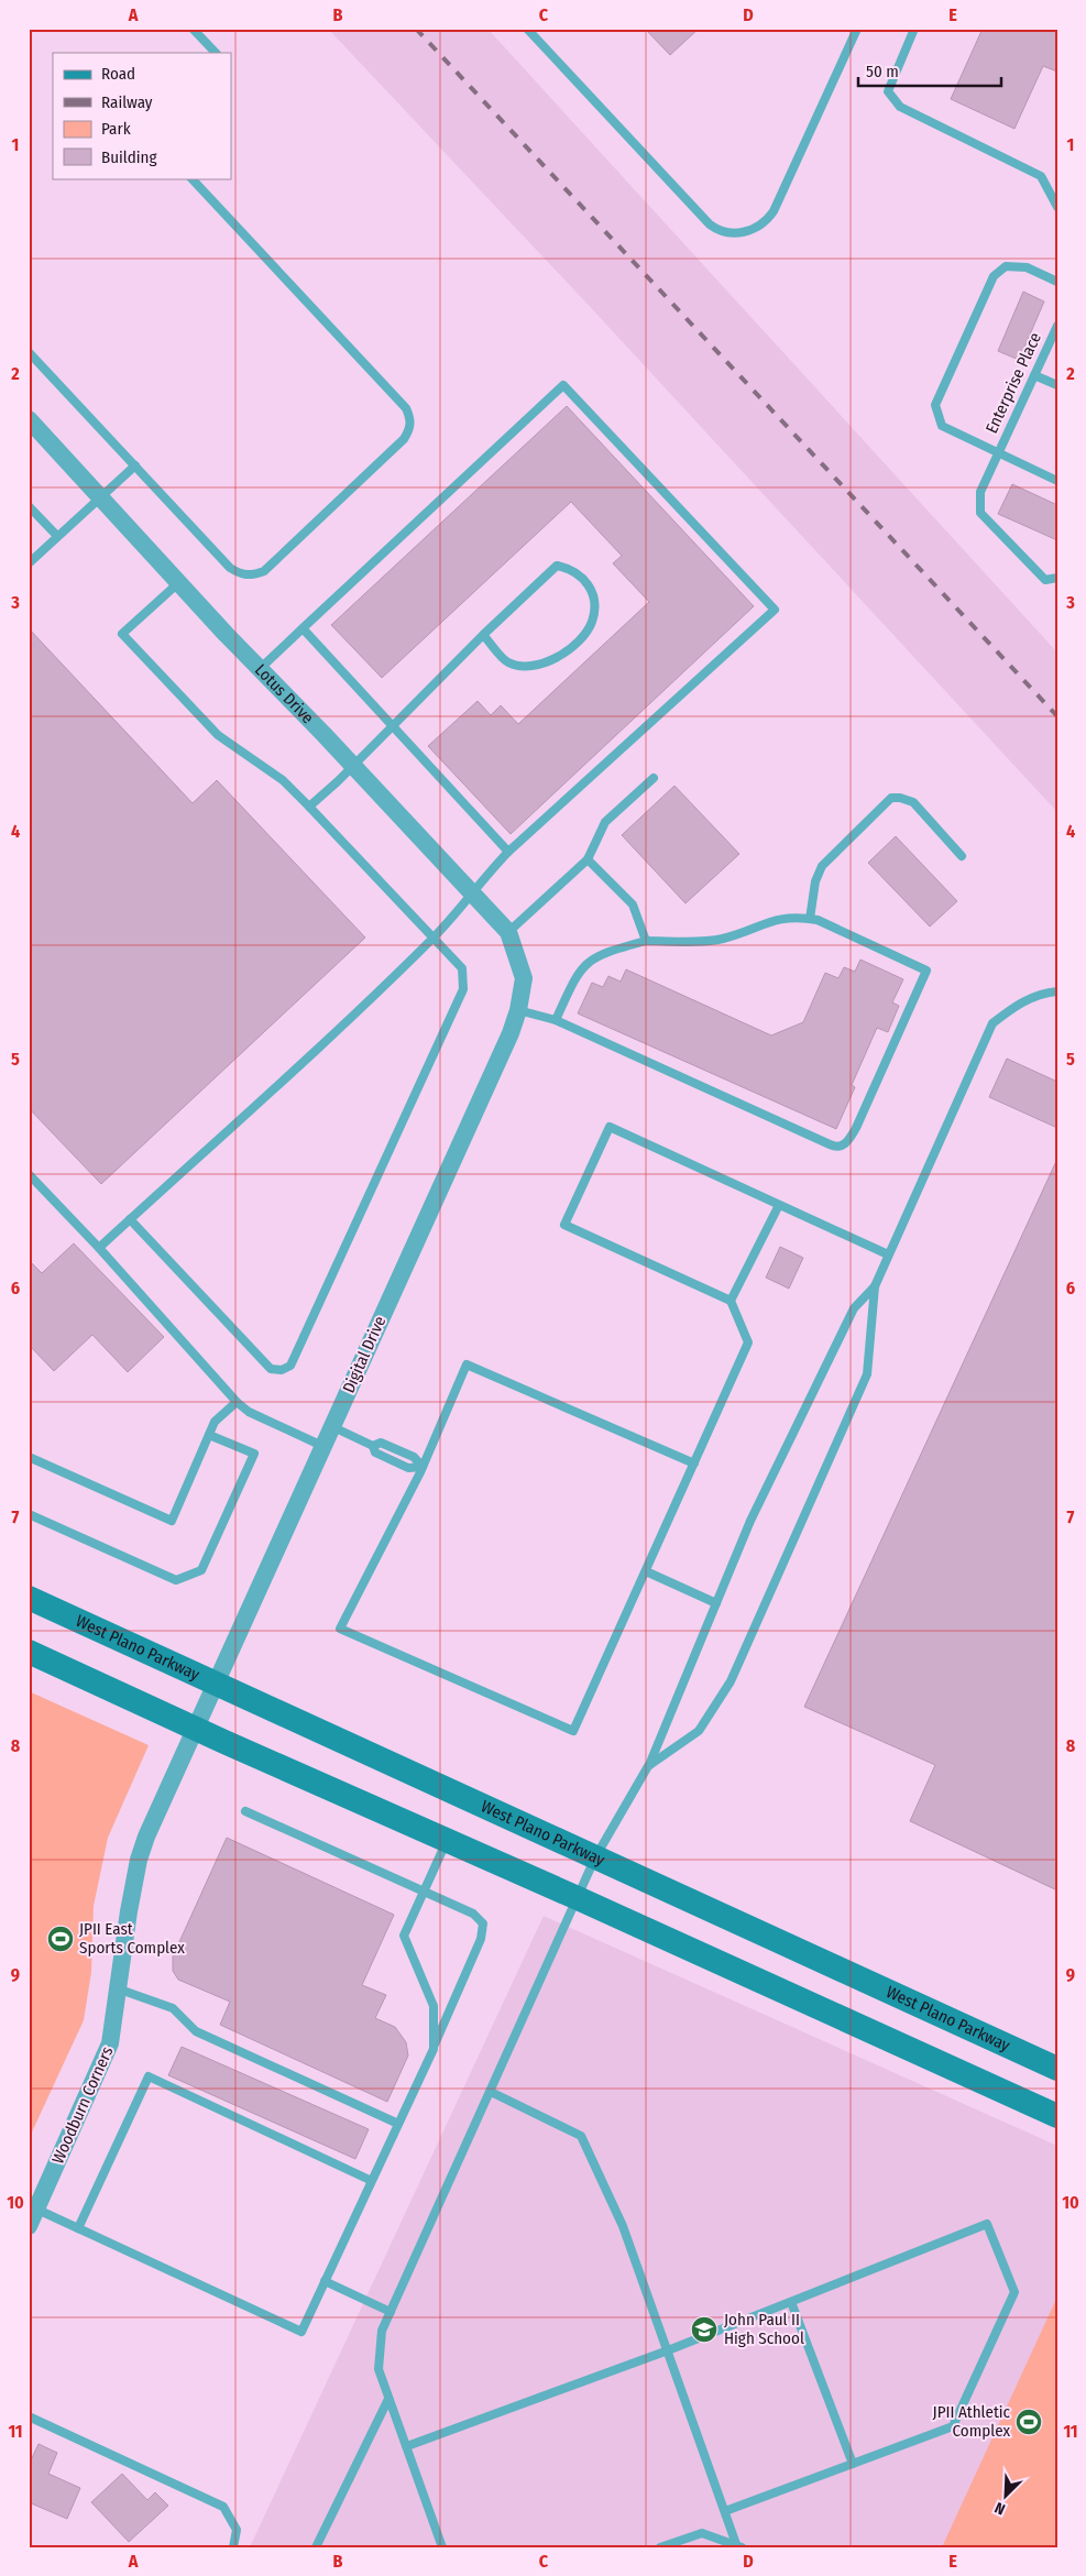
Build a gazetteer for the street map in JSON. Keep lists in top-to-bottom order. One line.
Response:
{"streets":{"main road":["West Plano Parkway"],"street":["Lotus Drive","Digital Drive","Woodburn Corners"],"lane":["Enterprise Place"]},"crossings":[["Lotus Drive","Digital Drive"],["Digital Drive","West Plano Parkway"],["Digital Drive","Woodburn Corners"]],"places":{"sports":["JPII East Sports Complex","JPII Athletic Complex"],"school or university":["John Paul II High School"]},"legend":["Road","Railway","Park","Building"],"scale_bar":"50 m","north":"bottom left","grid":{"columns":["A","B","C","D","E"],"rows":["1","2","3","4","5","6","7","8","9","10","11"]}}
